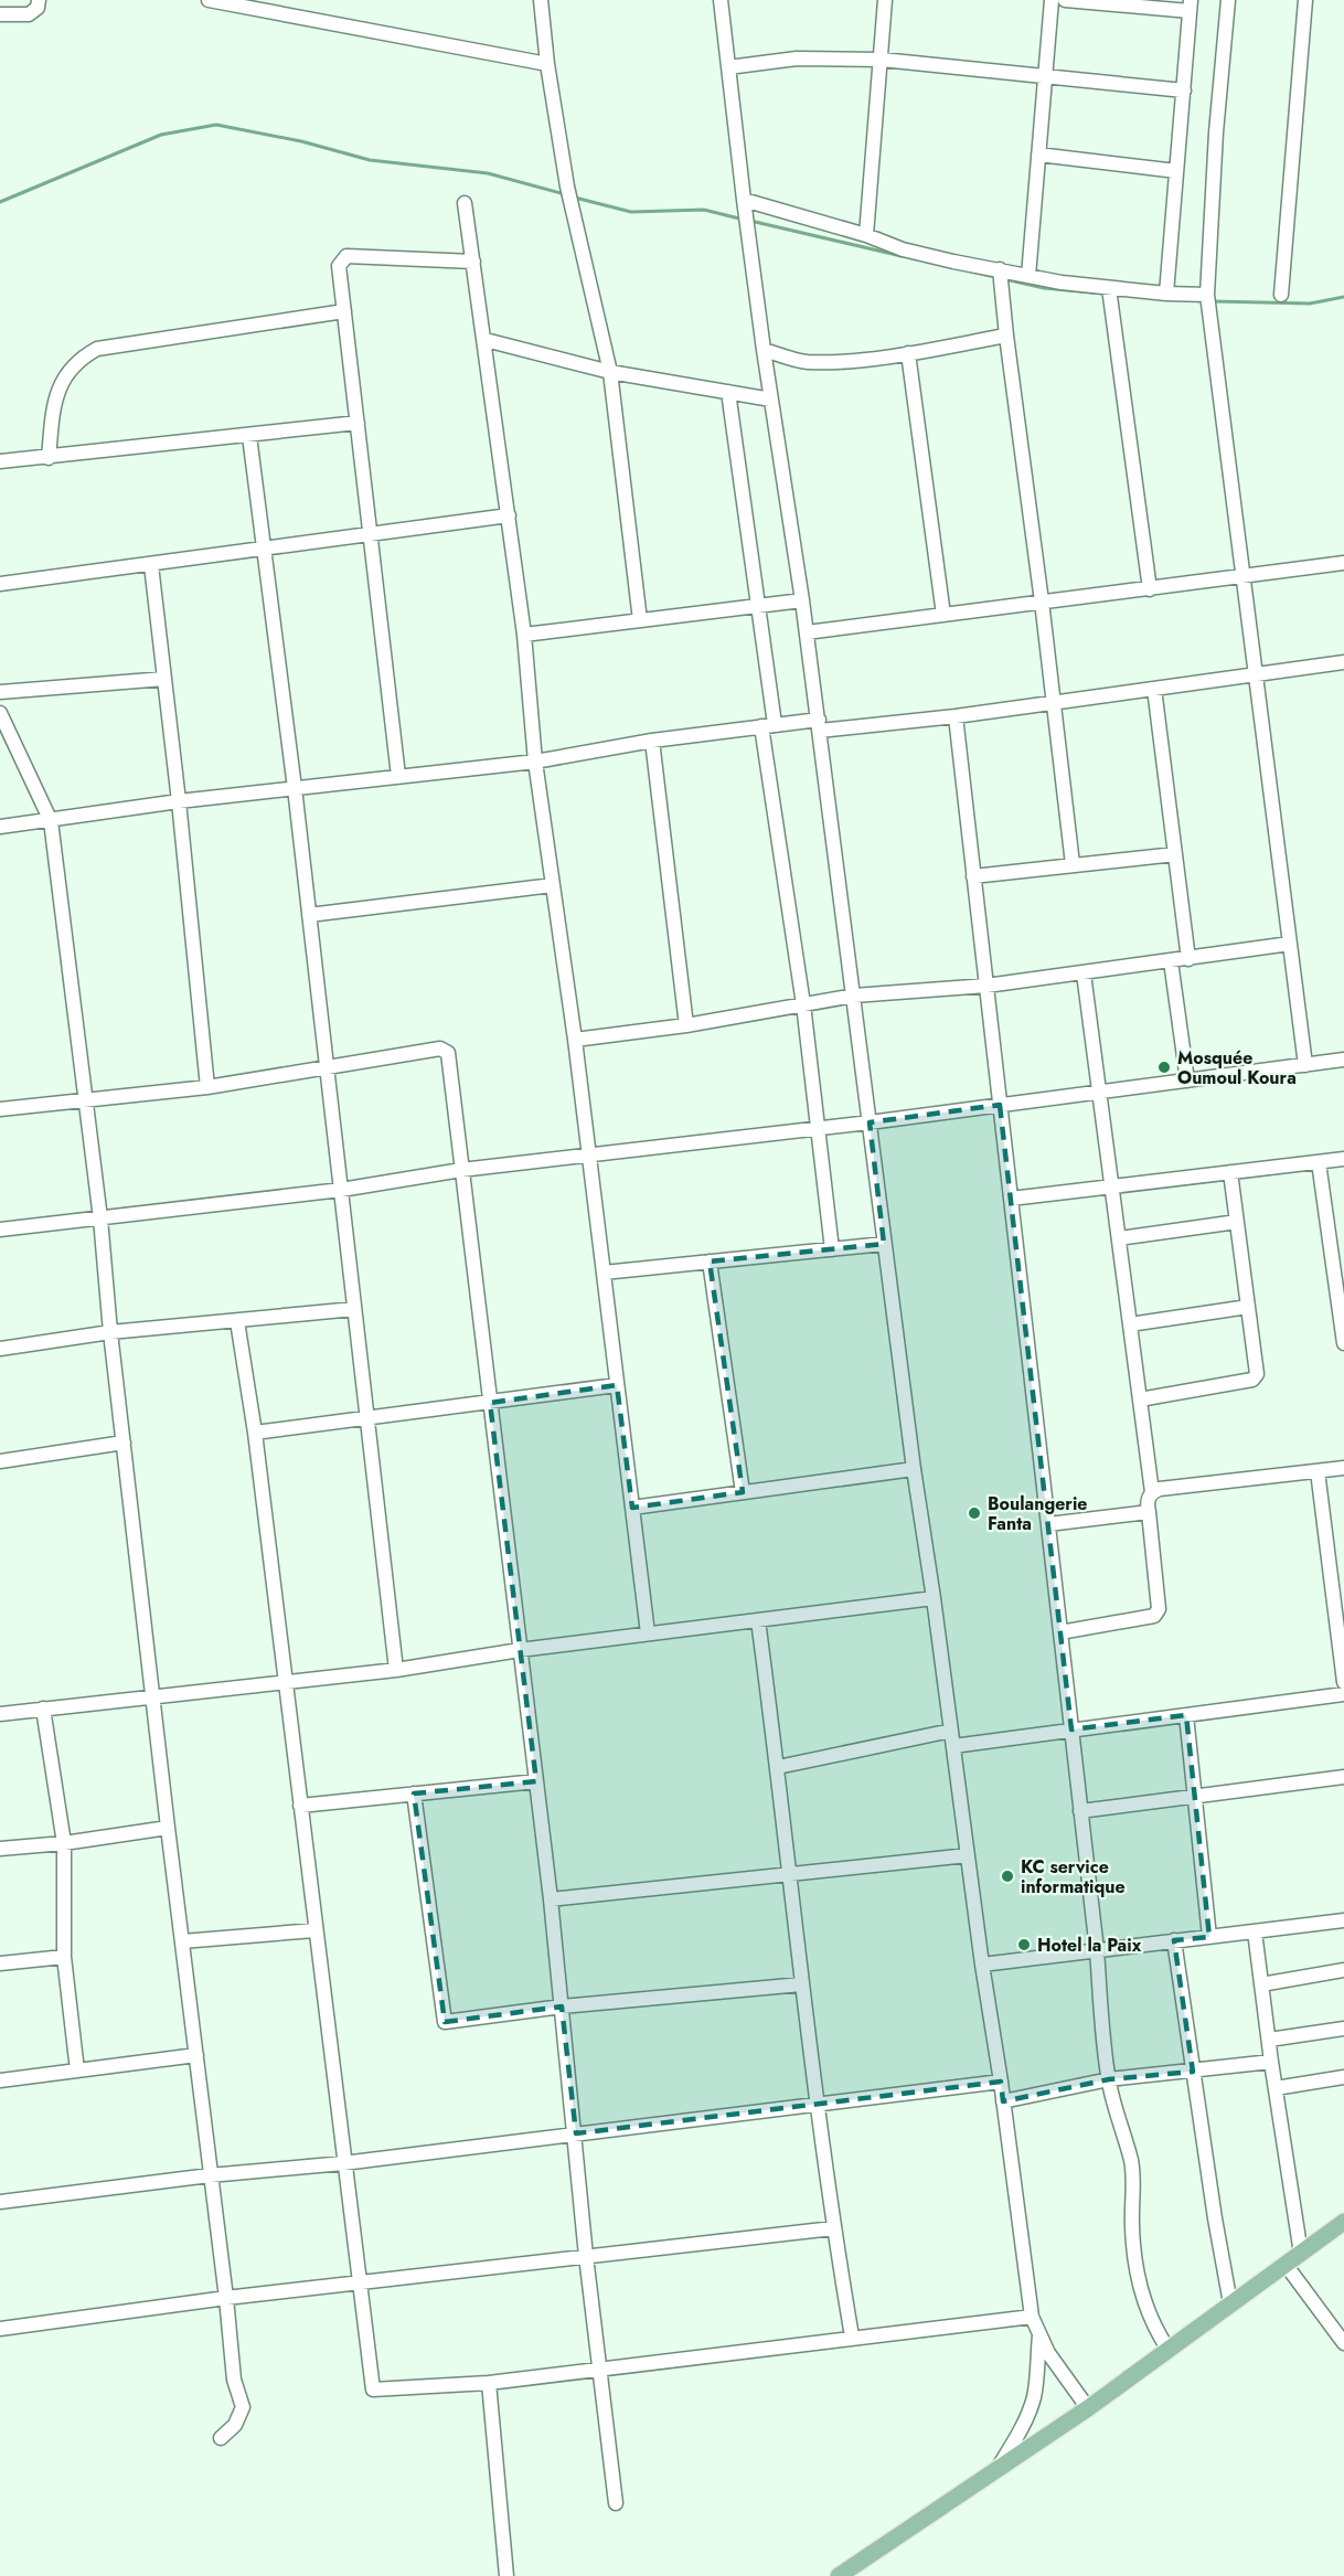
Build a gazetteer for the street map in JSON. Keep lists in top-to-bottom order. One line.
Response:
{"places":["Mosquée Oumoul Koura","Boulangerie Fanta","KC service informatique","Hotel la Paix"]}
